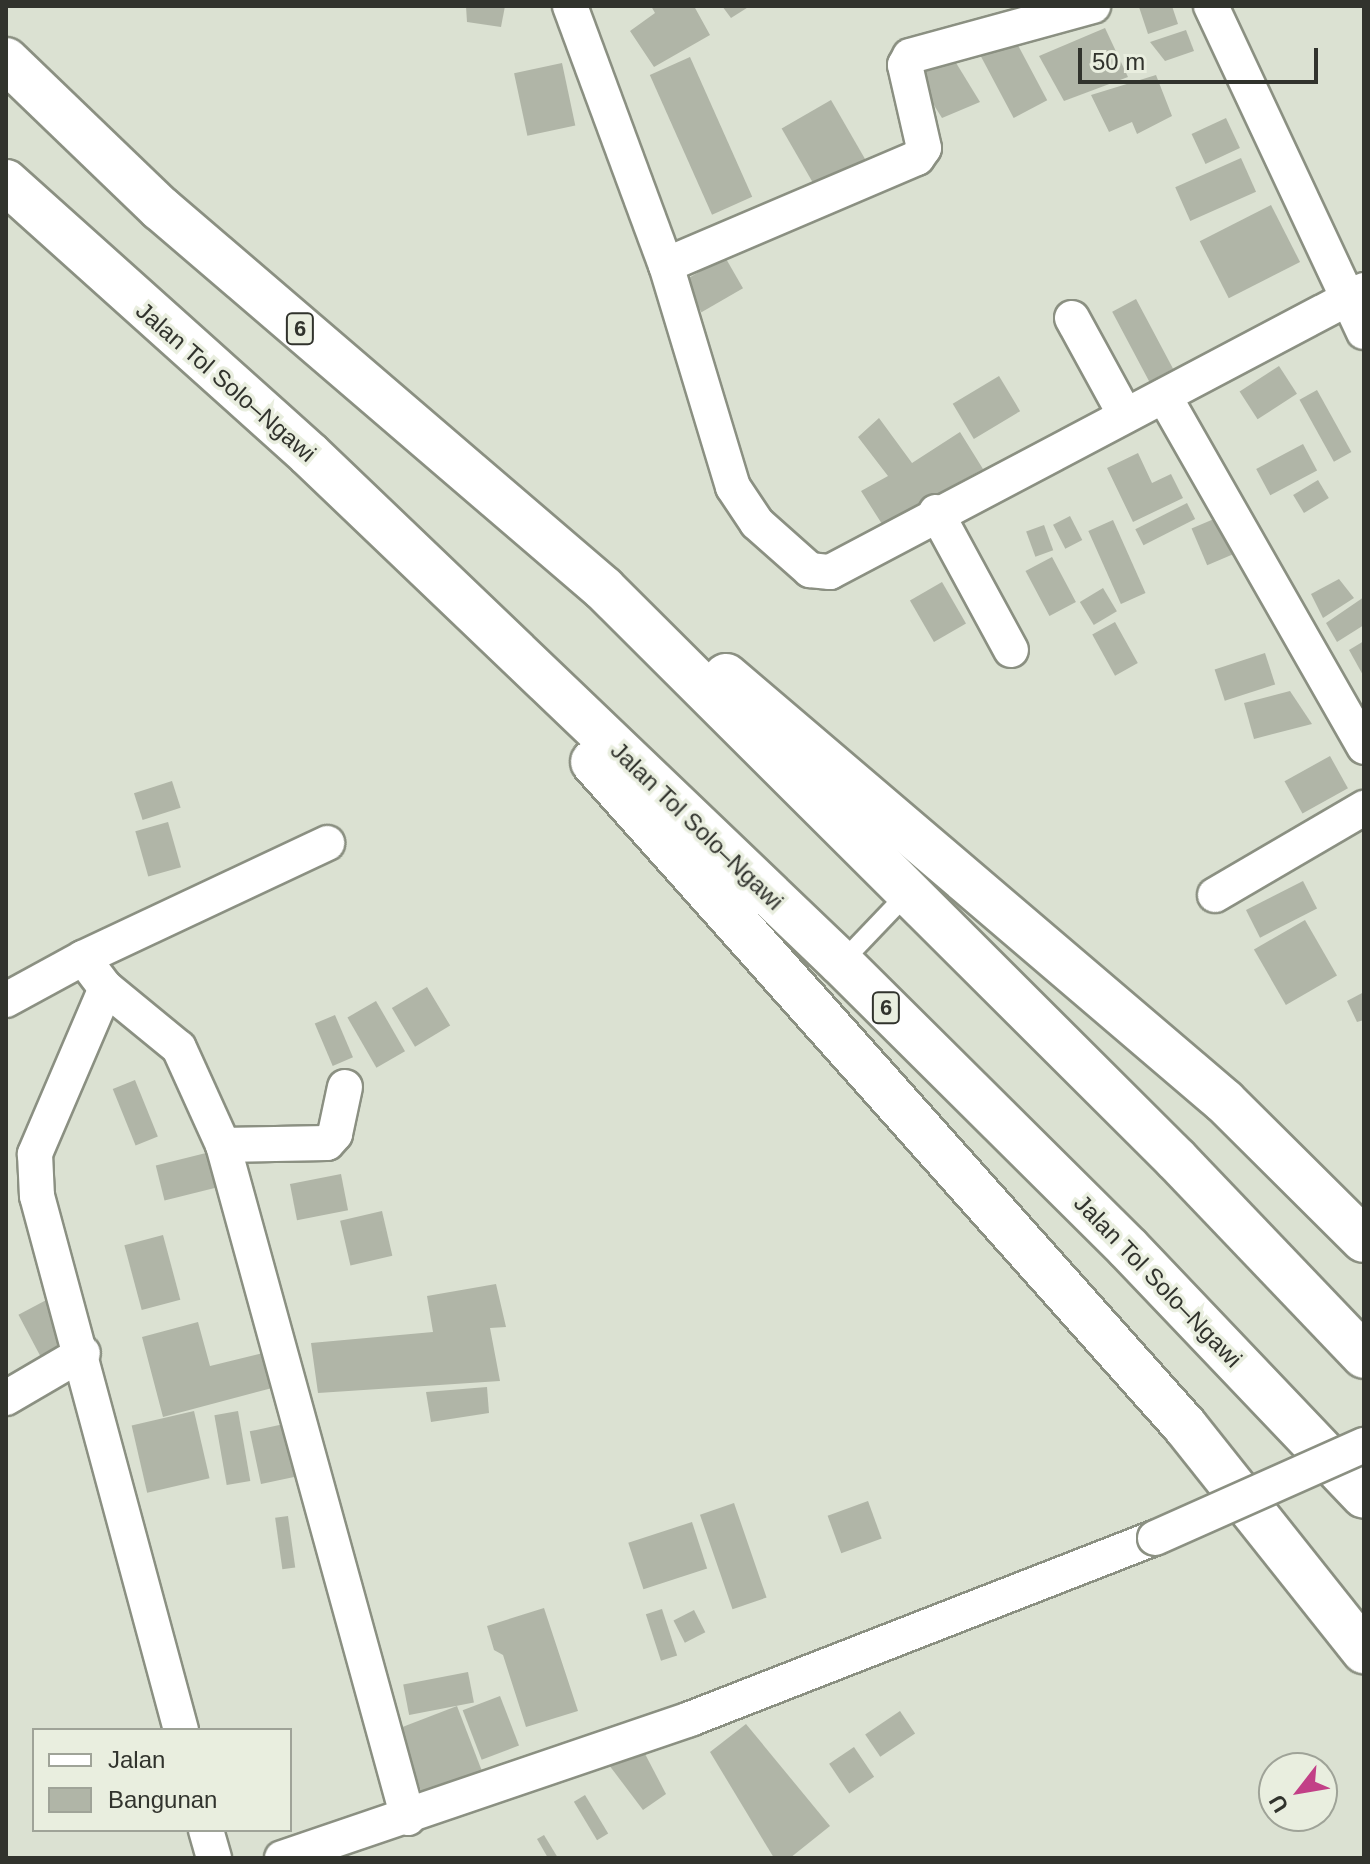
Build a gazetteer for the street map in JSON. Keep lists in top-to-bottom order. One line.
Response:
{"streets":{"highway":["6","Jalan Tol Solo–Ngawi"]},"legend":["Jalan","Bangunan"],"scale_bar":"50 m","north":"bottom left"}
